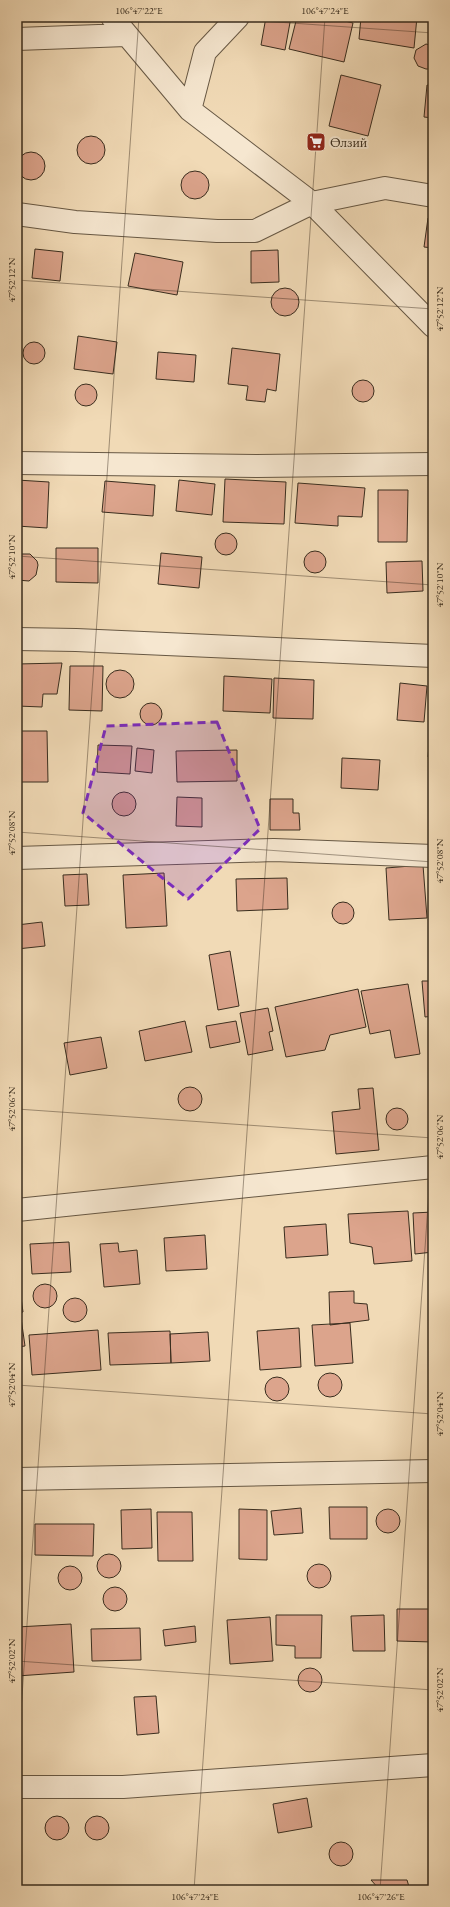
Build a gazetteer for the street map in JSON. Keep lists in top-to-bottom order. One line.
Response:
{"places":{"supermarket":["Өлзий"]},"coordinates":["106°47'22\"E","106°47'24\"E","47°52'12\"N","47°52'10\"N","47°52'08\"N","47°52'06\"N","47°52'04\"N","47°52'02\"N","106°47'26\"E"]}
